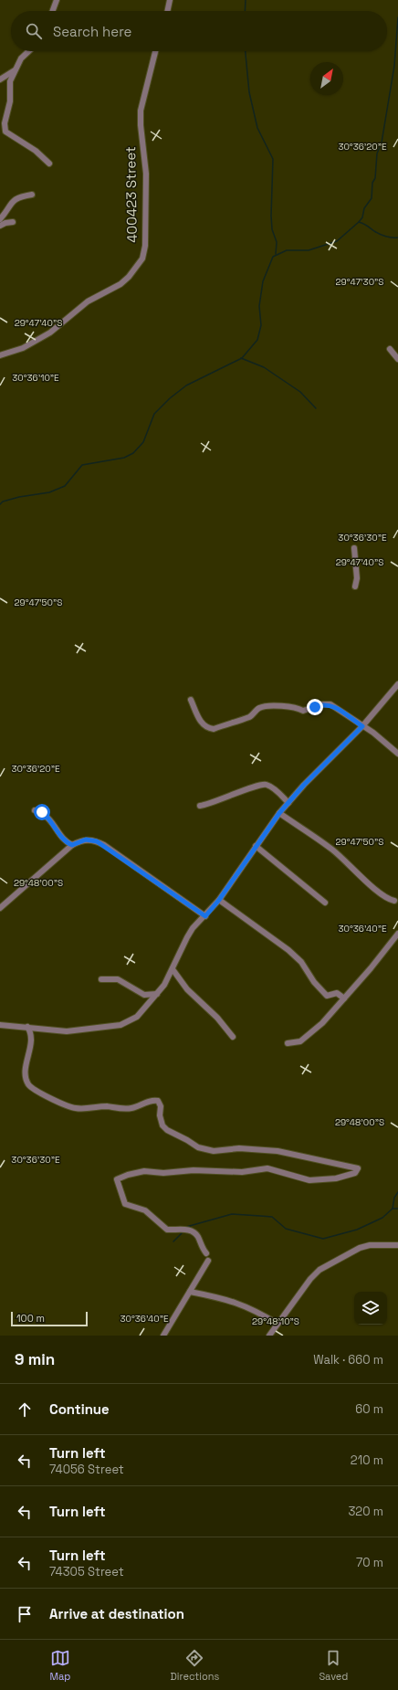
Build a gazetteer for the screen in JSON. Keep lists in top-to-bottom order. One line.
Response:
{"streets":{"street":["400423 Street"]},"scale_bar":"100 m","north":"top right","page":{"search":"Search here","scale":"100 m","heading":["9 min","Walk · 660 m"],"list":[["Continue","60 m"],["Turn left","74056 Street","210 m"],["Turn left","320 m"],["Turn left","74305 Street","70 m"],"Arrive at destination"],"nav":["Map","Directions","Saved"]},"coordinates":["30°36'20\"E","29°47'30\"S","29°47'40\"S","30°36'10\"E","30°36'30\"E","29°47'50\"S","29°48'00\"S","30°36'40\"E","29°48'10\"S"]}
